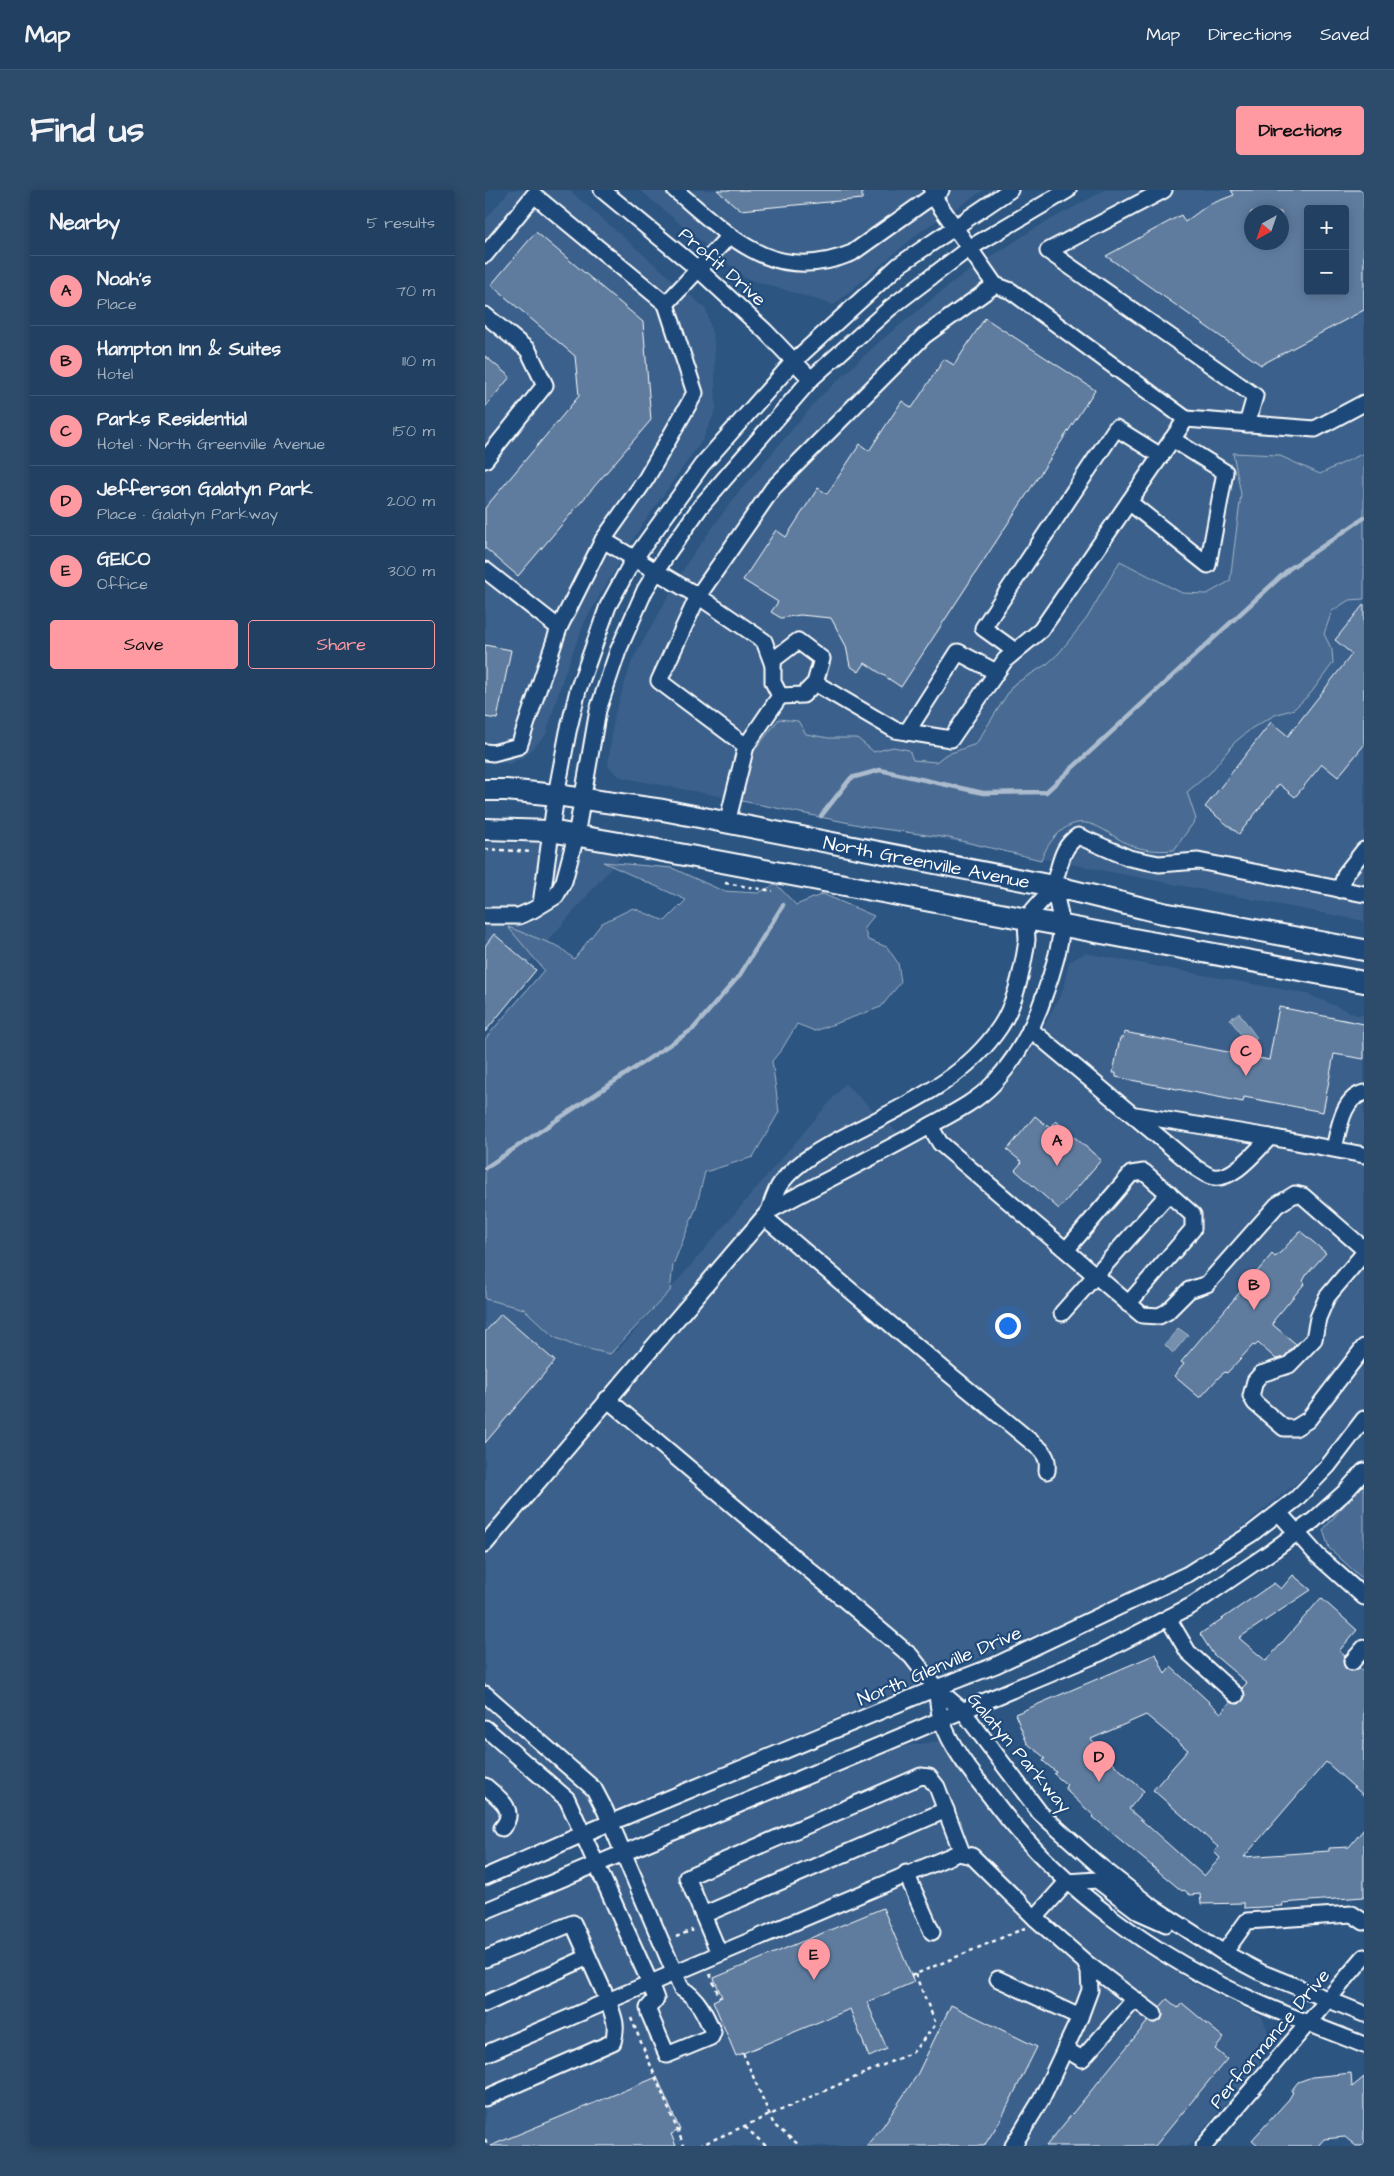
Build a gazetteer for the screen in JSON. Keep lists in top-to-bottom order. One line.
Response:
{"streets":{"main road":["North Greenville Avenue"],"street":["Profit Drive","North Glenville Drive","Galatyn Parkway","Performance Drive"]},"crossings":[["North Glenville Drive","Galatyn Parkway"],["Galatyn Parkway","Performance Drive"]],"north":"bottom left","page":{"header":"Map","nav":["Map","Directions","Saved"],"title":"Find us","buttons":["Directions",["Save","Share"]],"heading":["Nearby","5 results"],"map_buttons":["+","−"],"list":[{"mark":"A","name":"Noah's","note":"Place","value":"70 m"},{"mark":"B","name":"Hampton Inn & Suites","note":"Hotel","value":"110 m"},{"mark":"C","name":"Parks Residential","note":"Hotel · North Greenville Avenue","value":"150 m"},{"mark":"D","name":"Jefferson Galatyn Park","note":"Place · Galatyn Parkway","value":"200 m"},{"mark":"E","name":"GEICO","note":"Office","value":"300 m"}],"pins":["C","A","B","D","E"]}}
